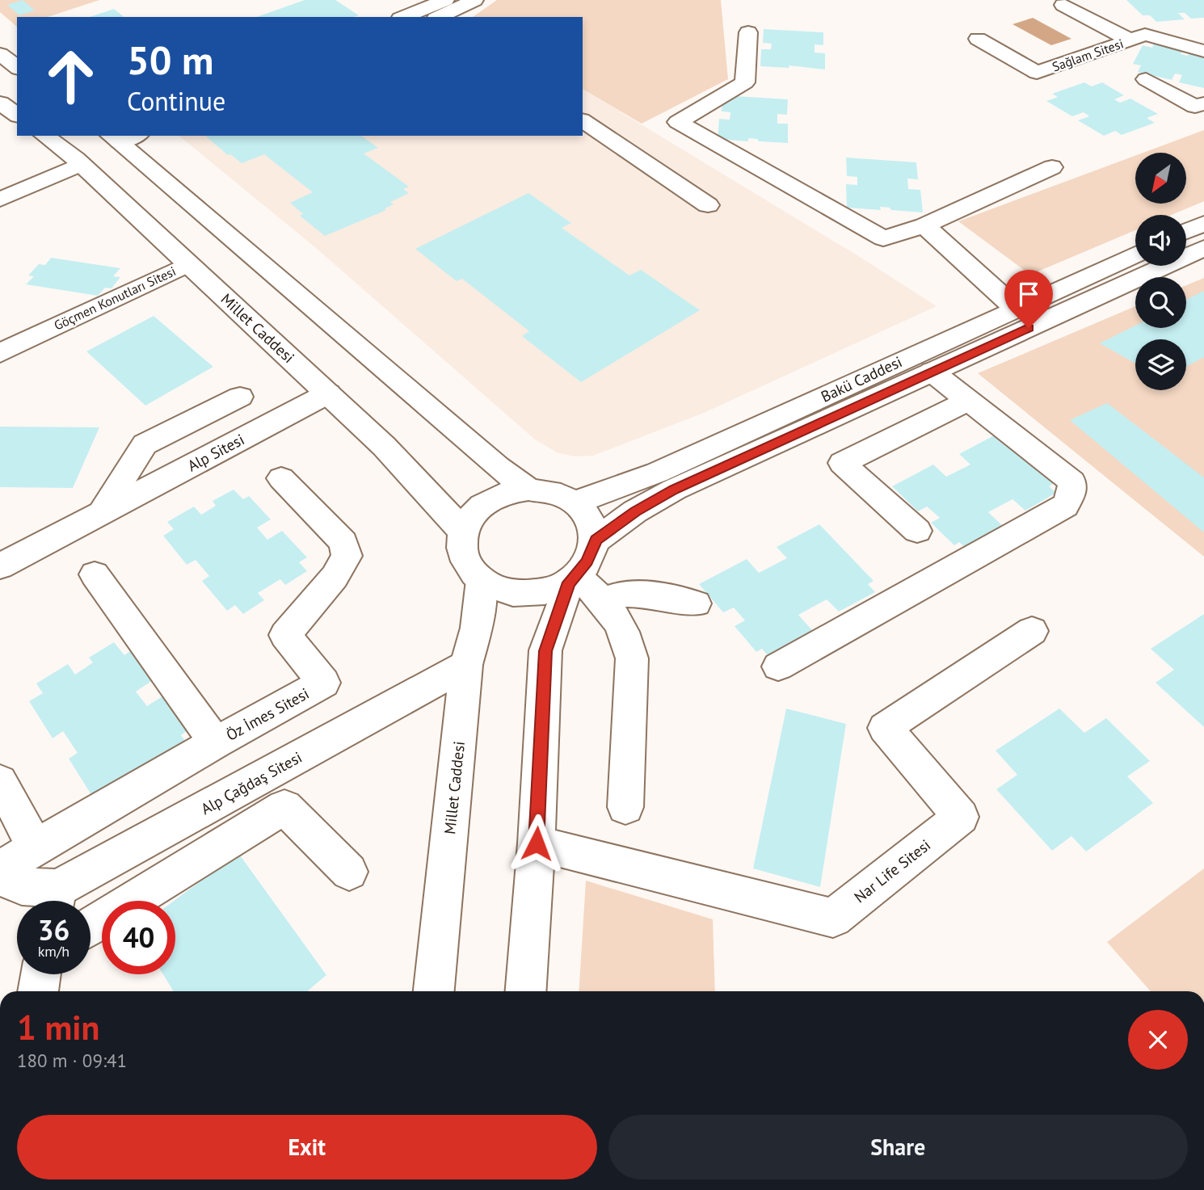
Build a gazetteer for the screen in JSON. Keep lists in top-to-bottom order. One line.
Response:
{"streets":{"main road":["Sağlam Sitesi","Göçmen Konutları Sitesi","Millet Caddesi","Bakü Caddesi","Alp Sitesi","Öz İmes Sitesi","Alp Çağdaş Sitesi","Nar Life Sitesi"]},"crossings":[["Göçmen Konutları Sitesi","Millet Caddesi"],["Millet Caddesi","Bakü Caddesi"],["Millet Caddesi","Alp Sitesi"],["Millet Caddesi","Alp Çağdaş Sitesi"]],"north":"bottom left","page":{"turn":["50 m","Continue"],"speed":"36 km/h","limit":"40","heading":["1 min","180 m · 09:41"],"buttons":["Exit","Share"]}}
